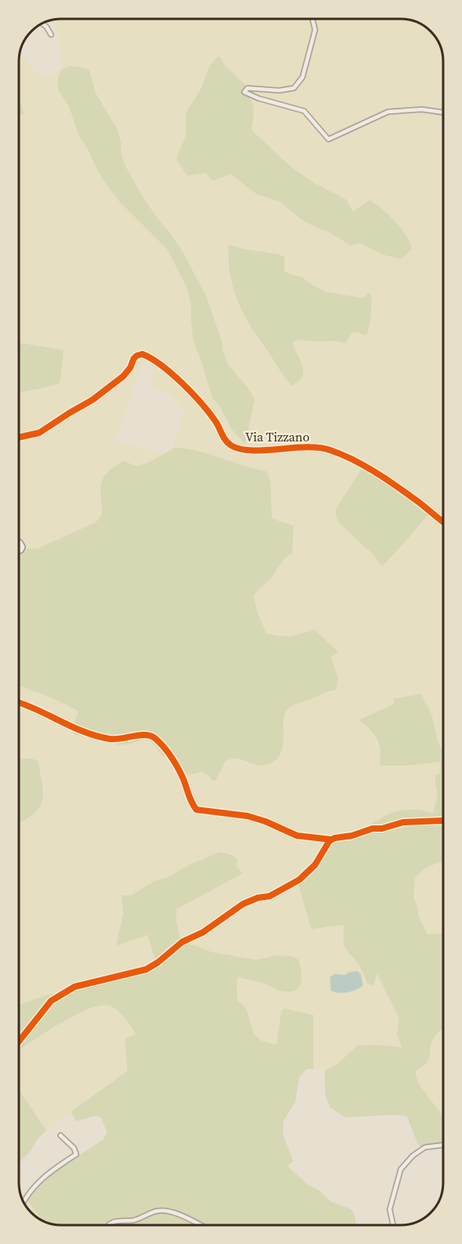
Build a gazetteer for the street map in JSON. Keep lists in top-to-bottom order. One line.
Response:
{"streets":{"street":["Via Tizzano"]}}
